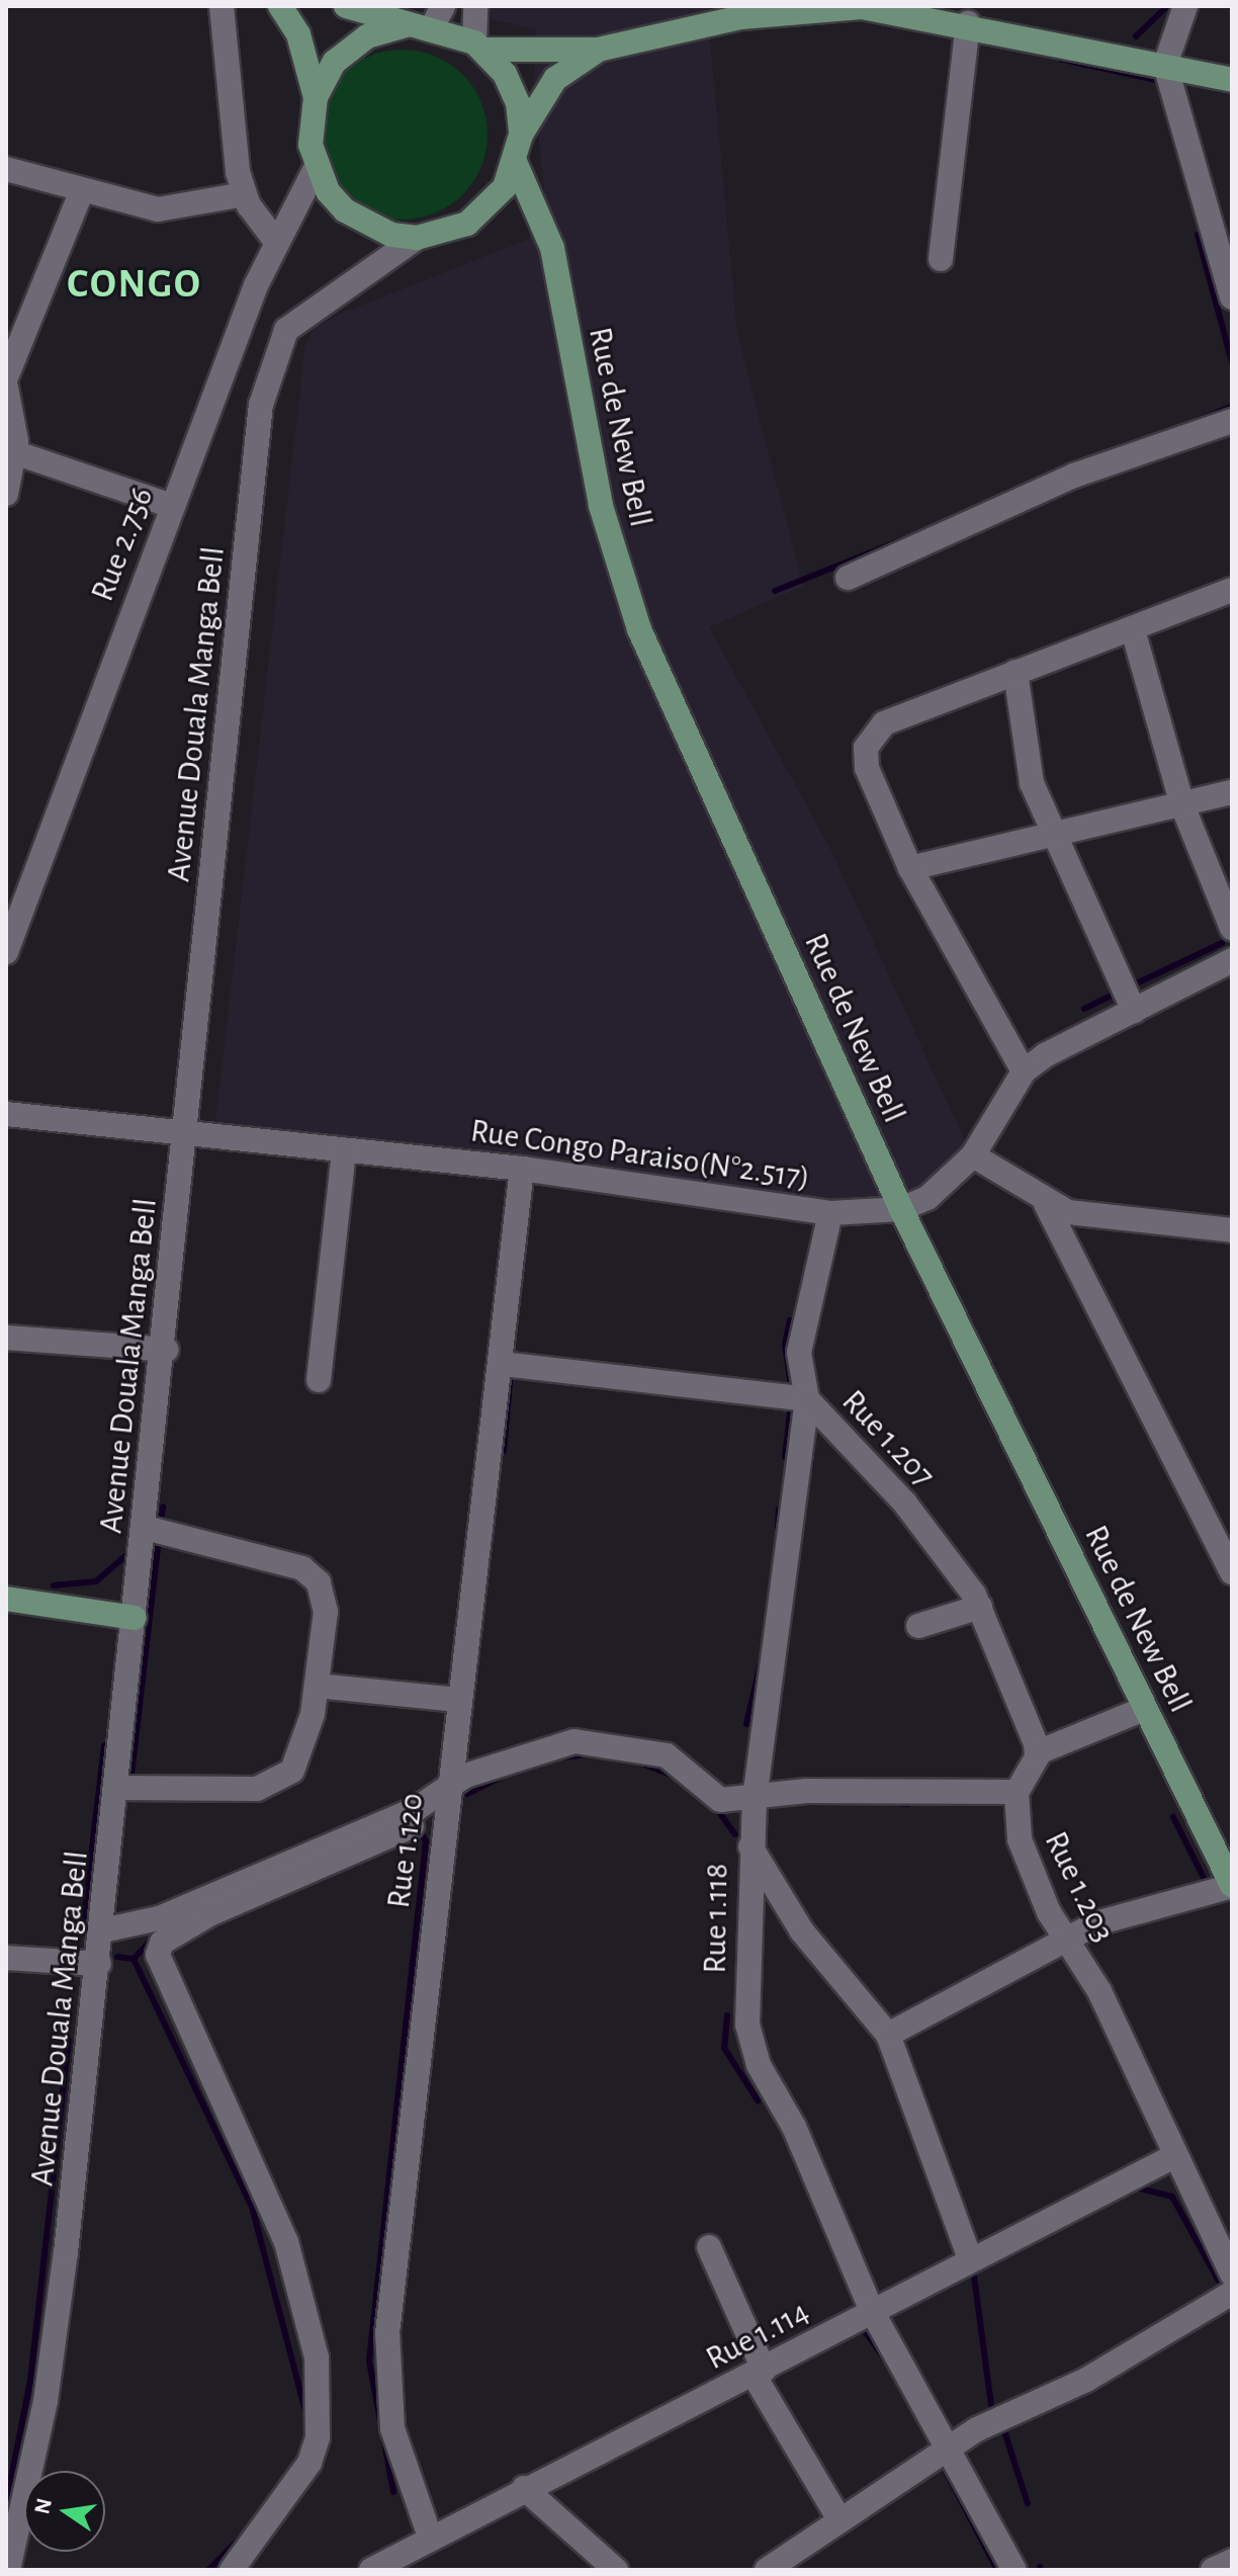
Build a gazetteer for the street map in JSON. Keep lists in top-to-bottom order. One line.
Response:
{"streets":{"main road":["Rue de New Bell"],"street":["Rue 2.756","Avenue Douala Manga Bell","Rue Congo Paraiso(N°2.517)","Rue 1.207","Rue 1.120","Rue 1.203","Rue 1.118","Rue 1.114"]},"crossings":[["Rue de New Bell","Rue 2.756"],["Rue de New Bell","Avenue Douala Manga Bell"],["Rue de New Bell","Rue Congo Paraiso(N°2.517)"],["Rue 2.756","Avenue Douala Manga Bell"],["Avenue Douala Manga Bell","Rue Congo Paraiso(N°2.517)"],["Rue Congo Paraiso(N°2.517)","Rue 1.120"],["Rue Congo Paraiso(N°2.517)","Rue 1.118"],["Rue 1.207","Rue 1.120"],["Rue 1.207","Rue 1.118"],["Rue 1.120","Rue 1.114"],["Rue 1.203","Rue 1.114"],["Rue 1.118","Rue 1.114"]],"districts":["CONGO"],"north":"left"}
